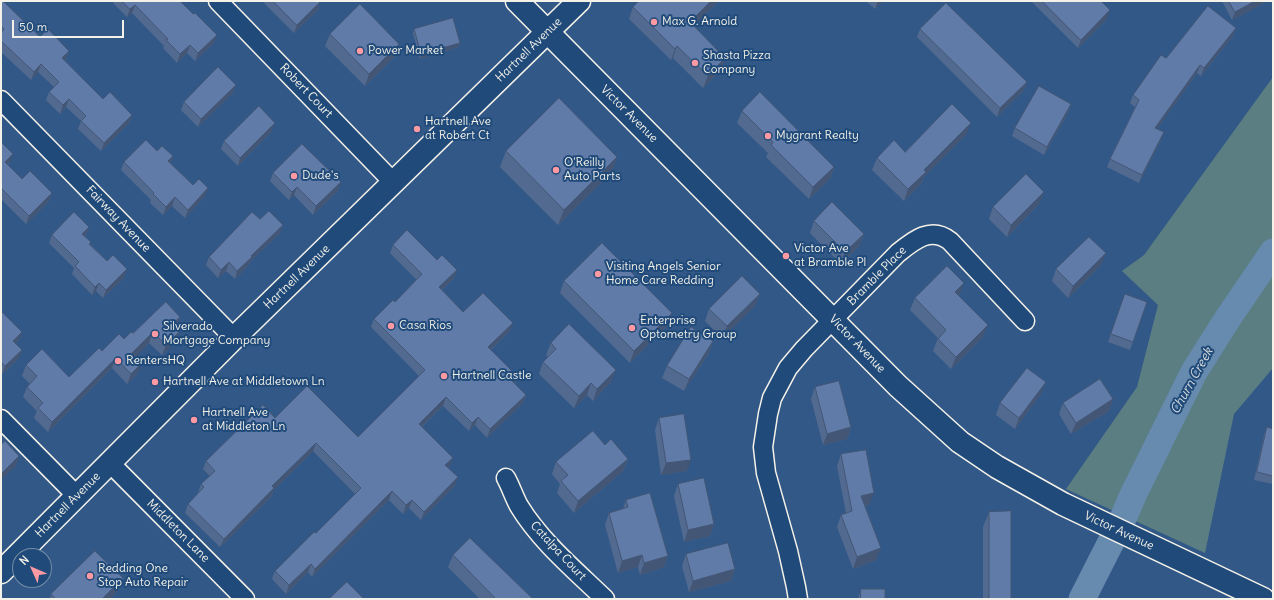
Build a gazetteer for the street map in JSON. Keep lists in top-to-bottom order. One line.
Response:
{"streets":{"main road":["Hartnell Avenue","Victor Avenue"],"street":["Robert Court","Fairway Avenue","Bramble Place","Middleton Lane","Catalpa Court"]},"crossings":[["Hartnell Avenue","Robert Court"],["Hartnell Avenue","Victor Avenue"],["Hartnell Avenue","Fairway Avenue"],["Hartnell Avenue","Middleton Lane"],["Victor Avenue","Bramble Place"]],"water":["Churn Creek"],"places":["Max G. Arnold","Power Market","Shasta Pizza Company","Hartnell Ave at Robert Ct","Mygrant Realty","O'Reilly Auto Parts","Dude's","Victor Ave at Bramble Pl","Visiting Angels Senior Home Care Redding","Casa Rios","Enterprise Optometry Group","Silverado Mortgage Company","RentersHQ","Hartnell Castle","Hartnell Ave at Middletown Ln","Hartnell Ave at Middleton Ln","Redding One Stop Auto Repair"],"scale_bar":"50 m","north":"top left"}
